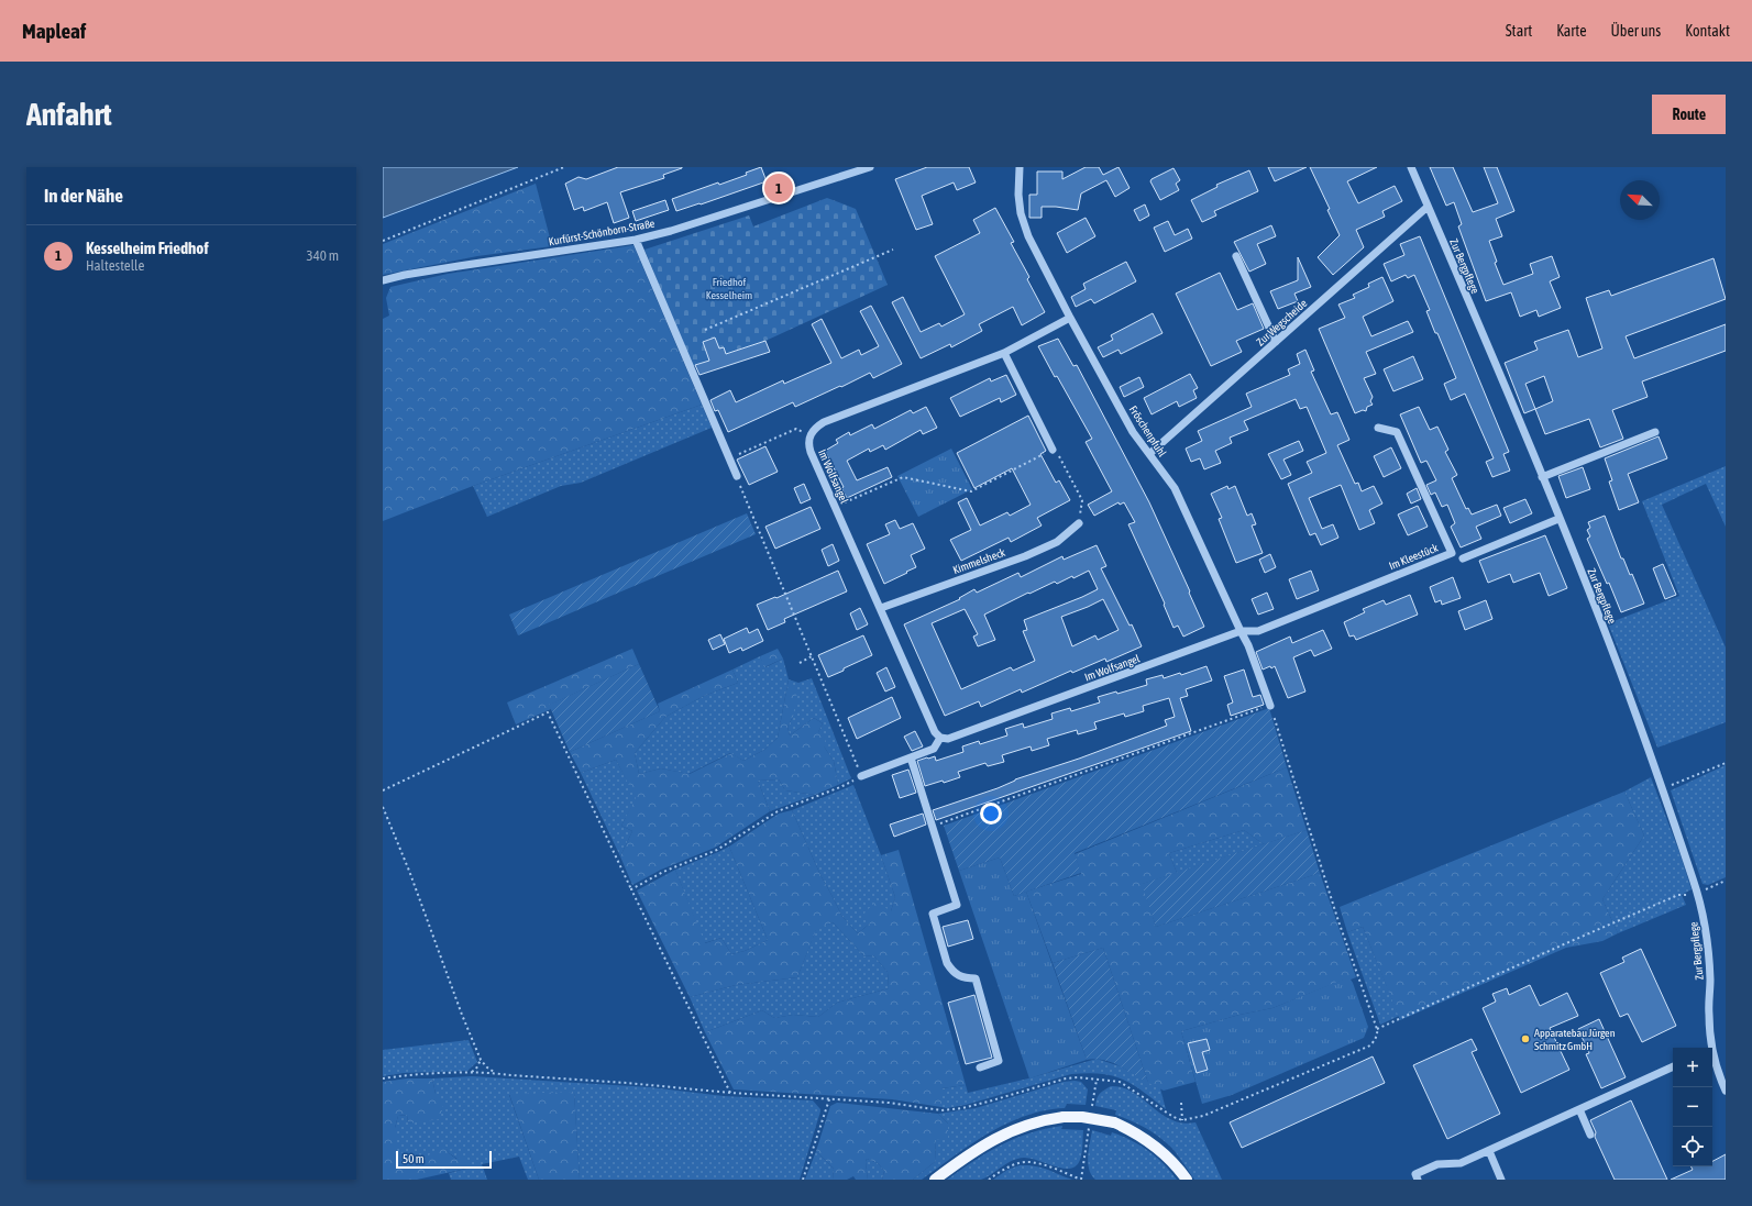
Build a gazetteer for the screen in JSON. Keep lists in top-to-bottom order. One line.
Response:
{"streets":{"street":["Kurfürst-Schönborn-Straße","Zur Bergpflege","Zur Wegscheide","Fröschenpfuhl","Im Wolfsangel","Im Kleestück","Kimmelsheck"]},"crossings":[["Zur Bergpflege","Zur Wegscheide"],["Zur Wegscheide","Fröschenpfuhl"],["Fröschenpfuhl","Im Wolfsangel"],["Fröschenpfuhl","Im Kleestück"],["Im Wolfsangel","Im Kleestück"],["Im Wolfsangel","Kimmelsheck"]],"parks":["Friedhof Kesselheim"],"places":["Apparatebau Jürgen Schmitz GmbH"],"scale_bar":"50 m","north":"top left","page":{"header":"Mapleaf","nav":["Start","Karte","Über uns","Kontakt"],"buttons":"Route","title":"Anfahrt","heading":"In der Nähe","pins":"1","list":[{"mark":"1","name":"Kesselheim Friedhof","note":"Haltestelle","value":"340 m"}],"map_buttons":["+","−"],"scale":"50 m"}}
